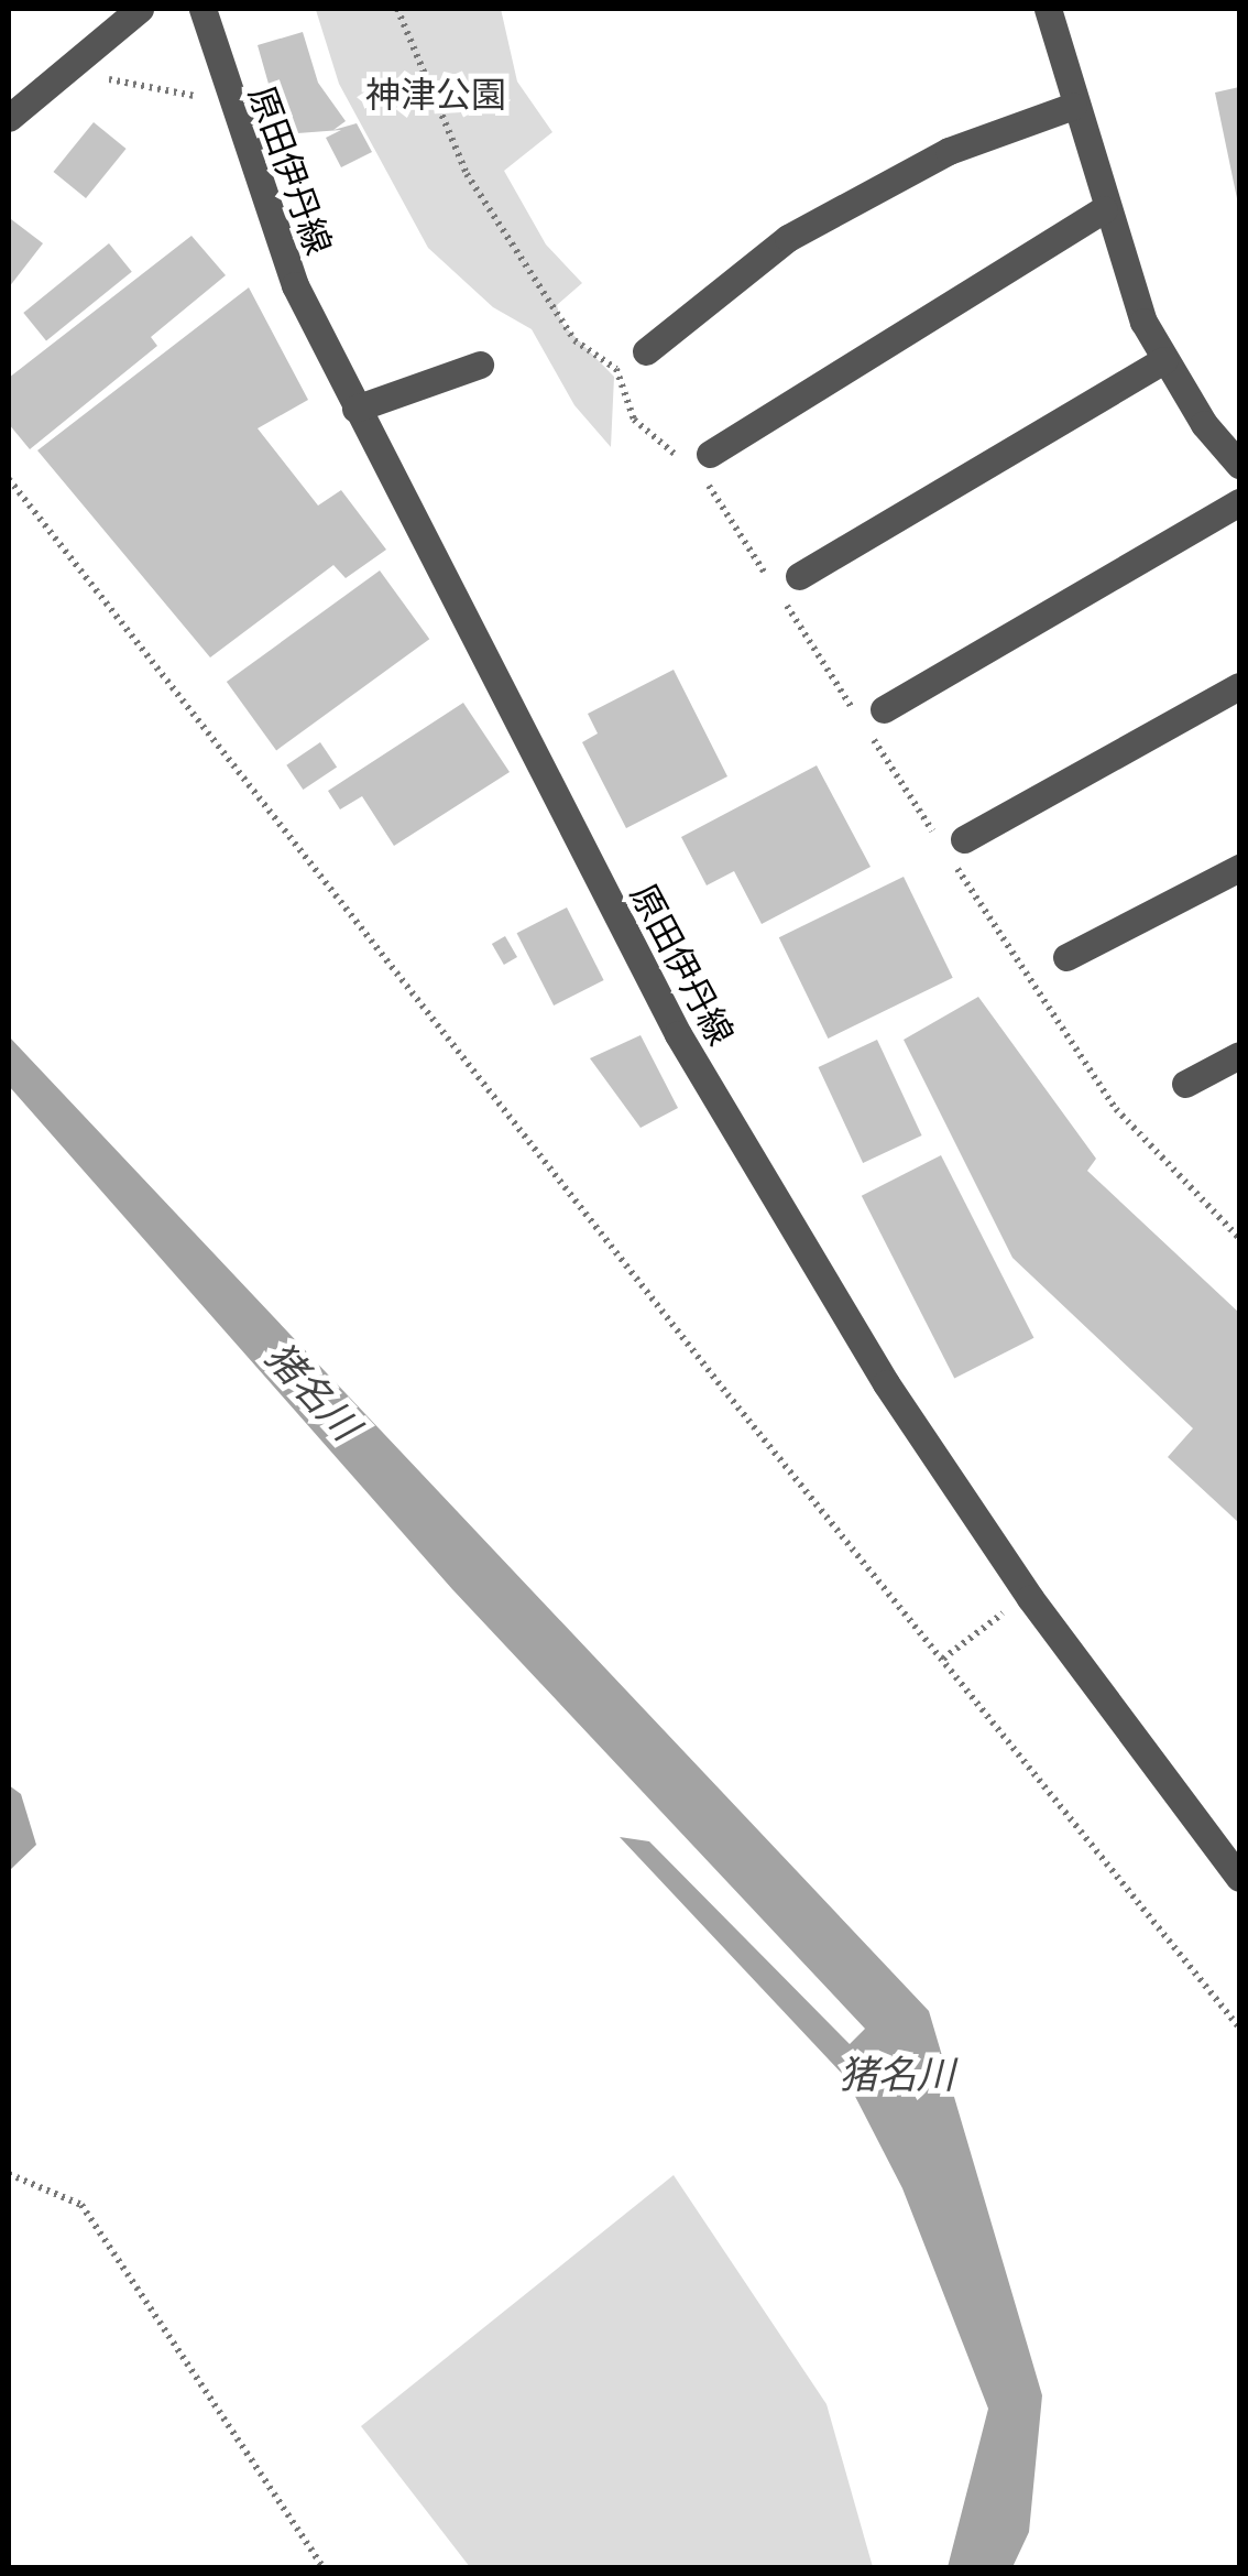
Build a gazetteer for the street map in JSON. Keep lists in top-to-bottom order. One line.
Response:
{"streets":{"street":["原田伊丹線"]},"water":["猪名川"],"parks":["神津公園"]}
